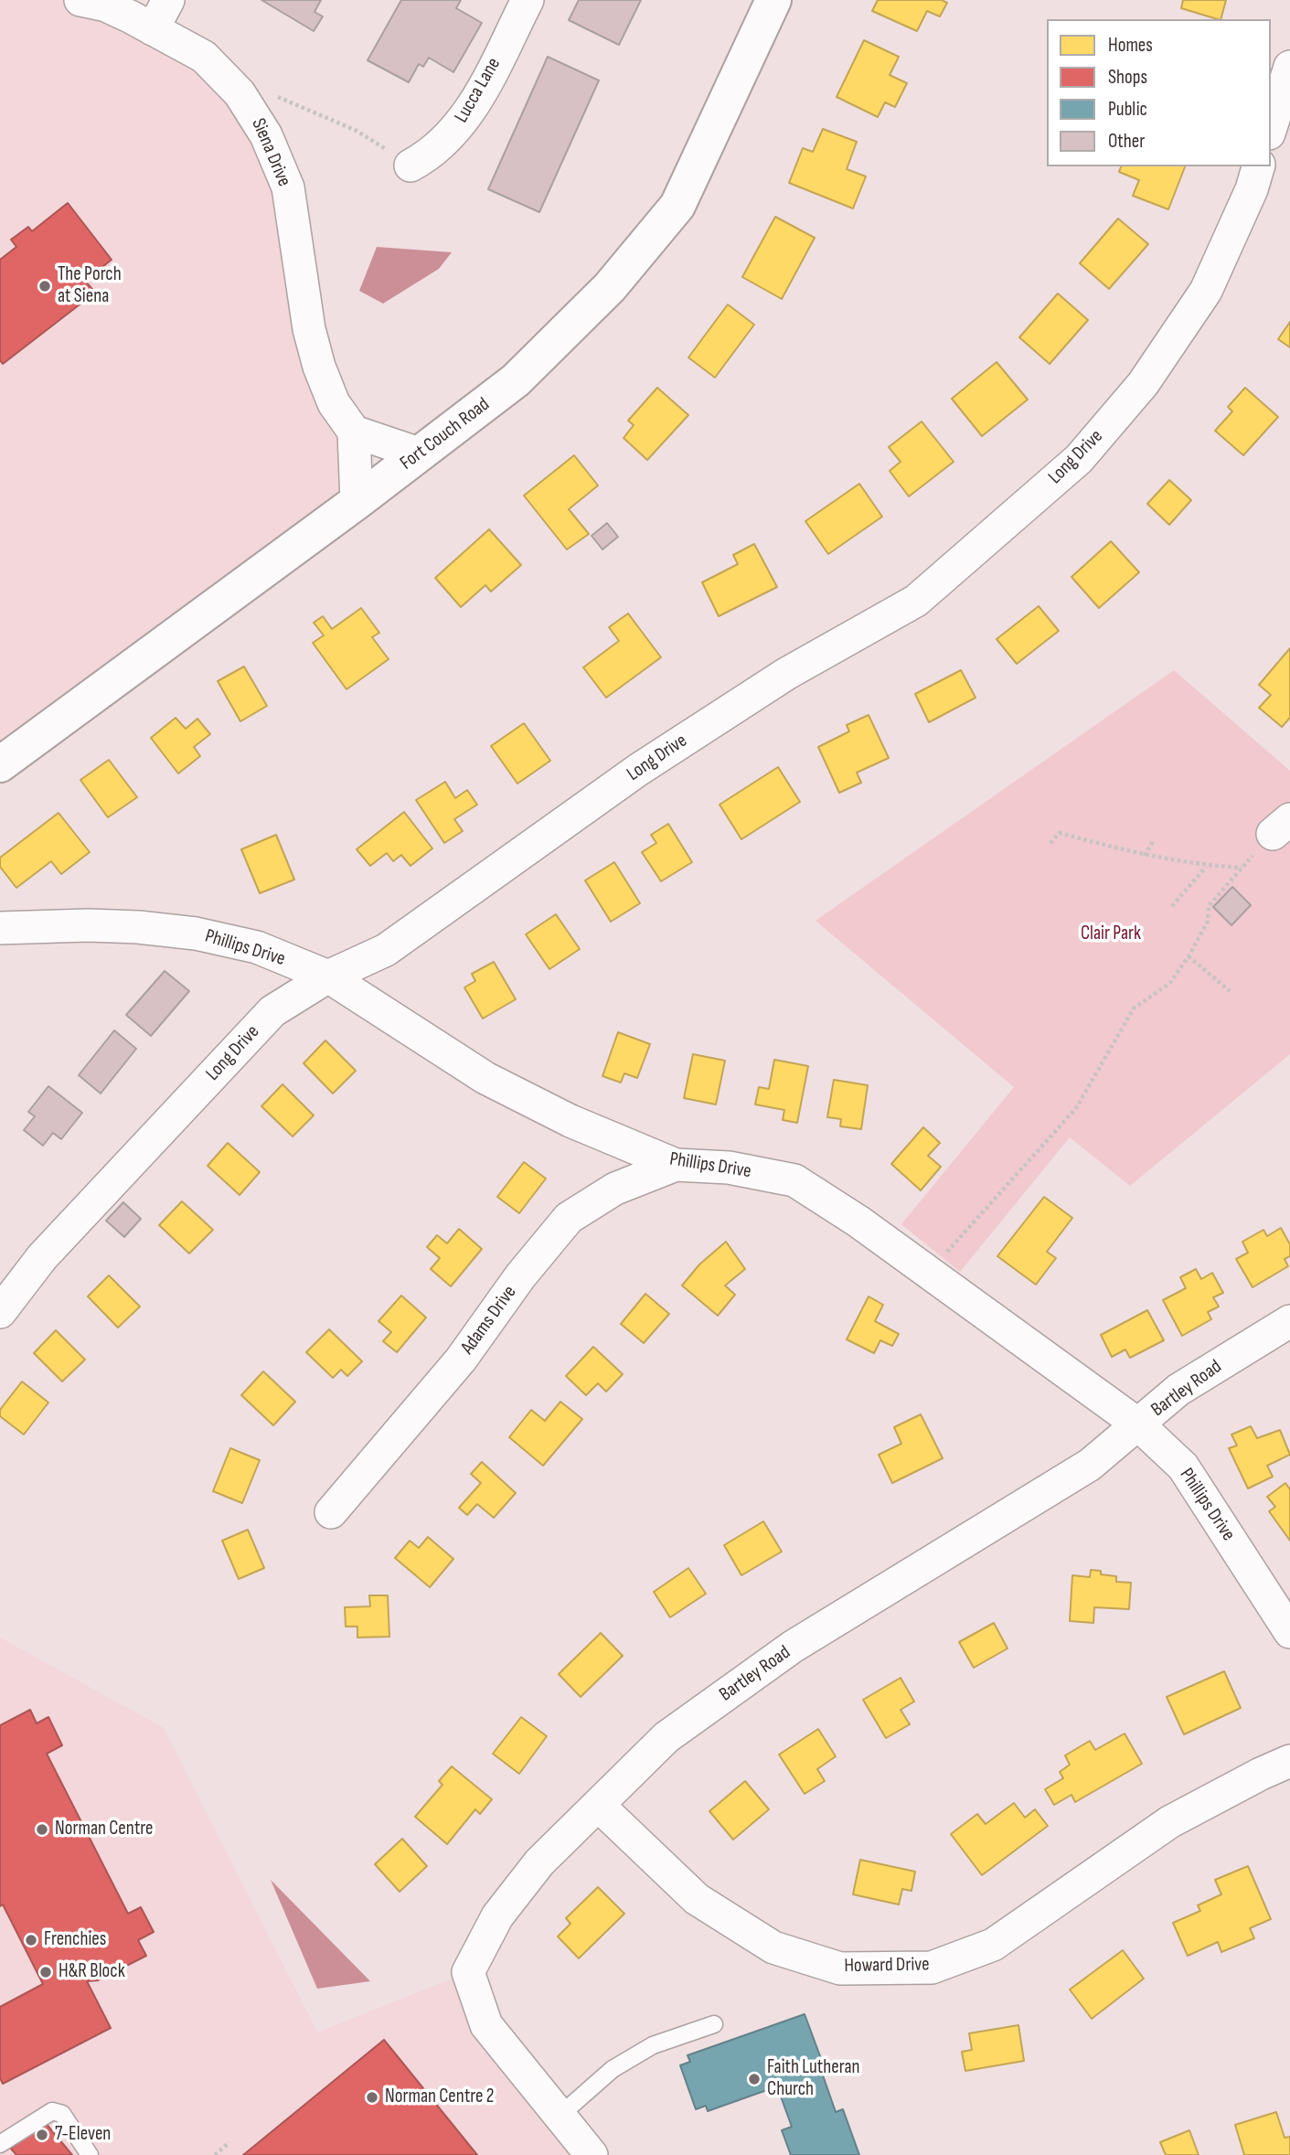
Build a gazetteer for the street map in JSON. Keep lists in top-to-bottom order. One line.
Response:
{"streets":{"street":["Lucca Lane","Siena Drive","Fort Couch Road","Long Drive","Phillips Drive","Adams Drive","Bartley Road","Howard Drive"]},"crossings":[["Long Drive","Phillips Drive"],["Phillips Drive","Adams Drive"],["Phillips Drive","Bartley Road"],["Bartley Road","Howard Drive"]],"parks":["Clair Park"],"places":["The Porch at Siena","Norman Centre","Frenchies","H&R Block","Faith Lutheran Church","Norman Centre 2","7-Eleven"],"legend":["Homes","Shops","Public","Other"]}
